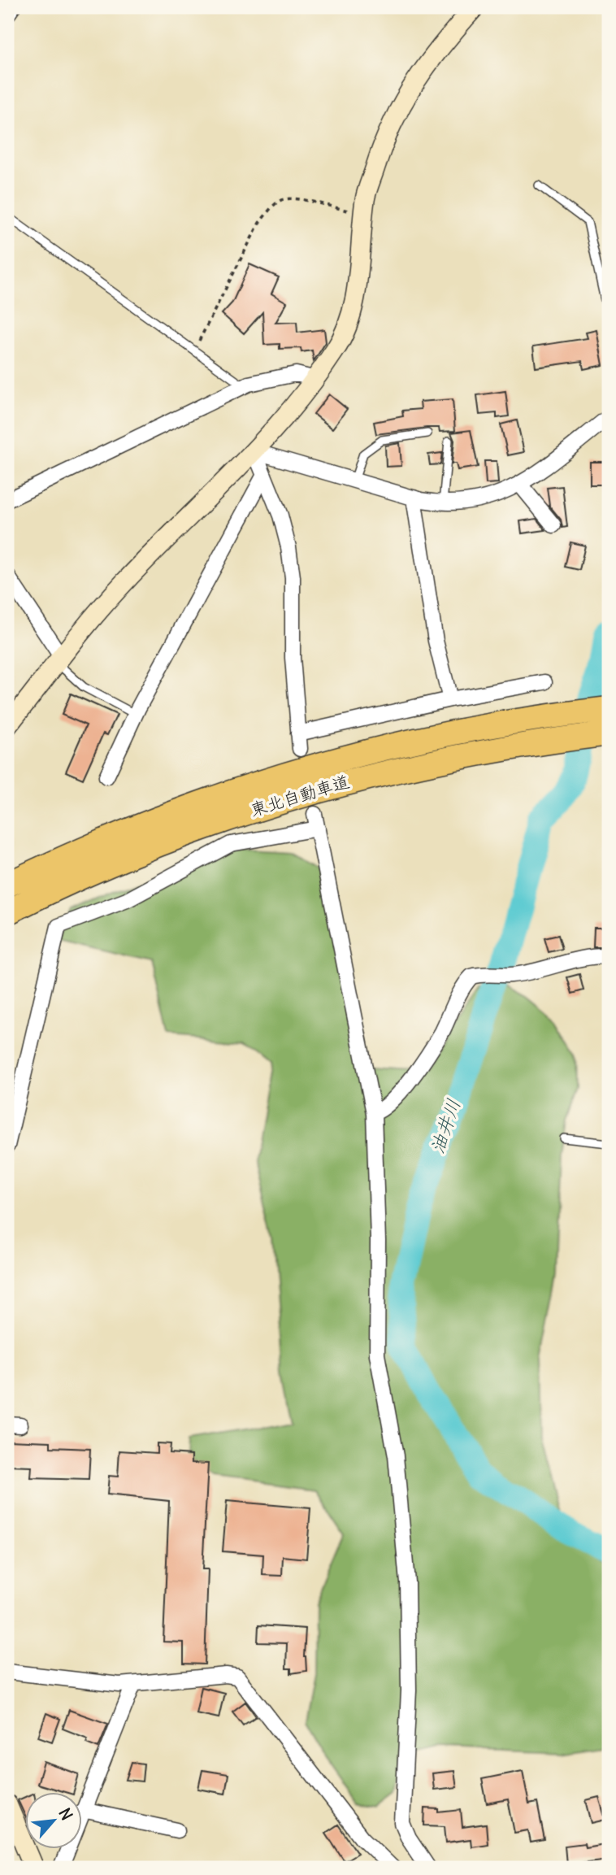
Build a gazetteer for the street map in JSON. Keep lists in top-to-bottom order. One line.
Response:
{"streets":{"highway":["東北自動車道"]},"water":["油井川"],"north":"top right"}
